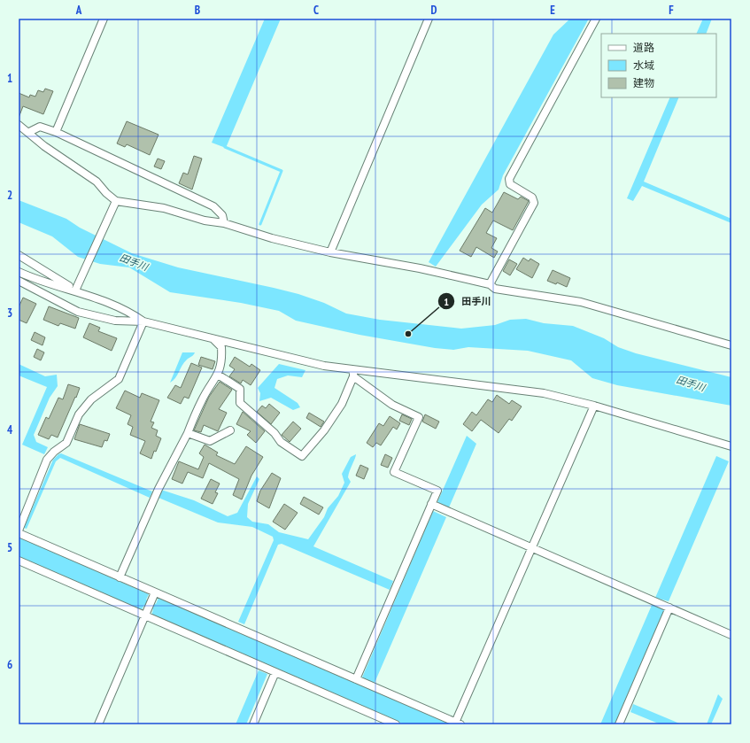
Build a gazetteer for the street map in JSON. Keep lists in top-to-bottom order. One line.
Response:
{"water":["田手川"],"places":["田手川"],"legend":["道路","水域","建物"],"grid":{"columns":["A","B","C","D","E","F"],"rows":["1","2","3","4","5","6"]}}
